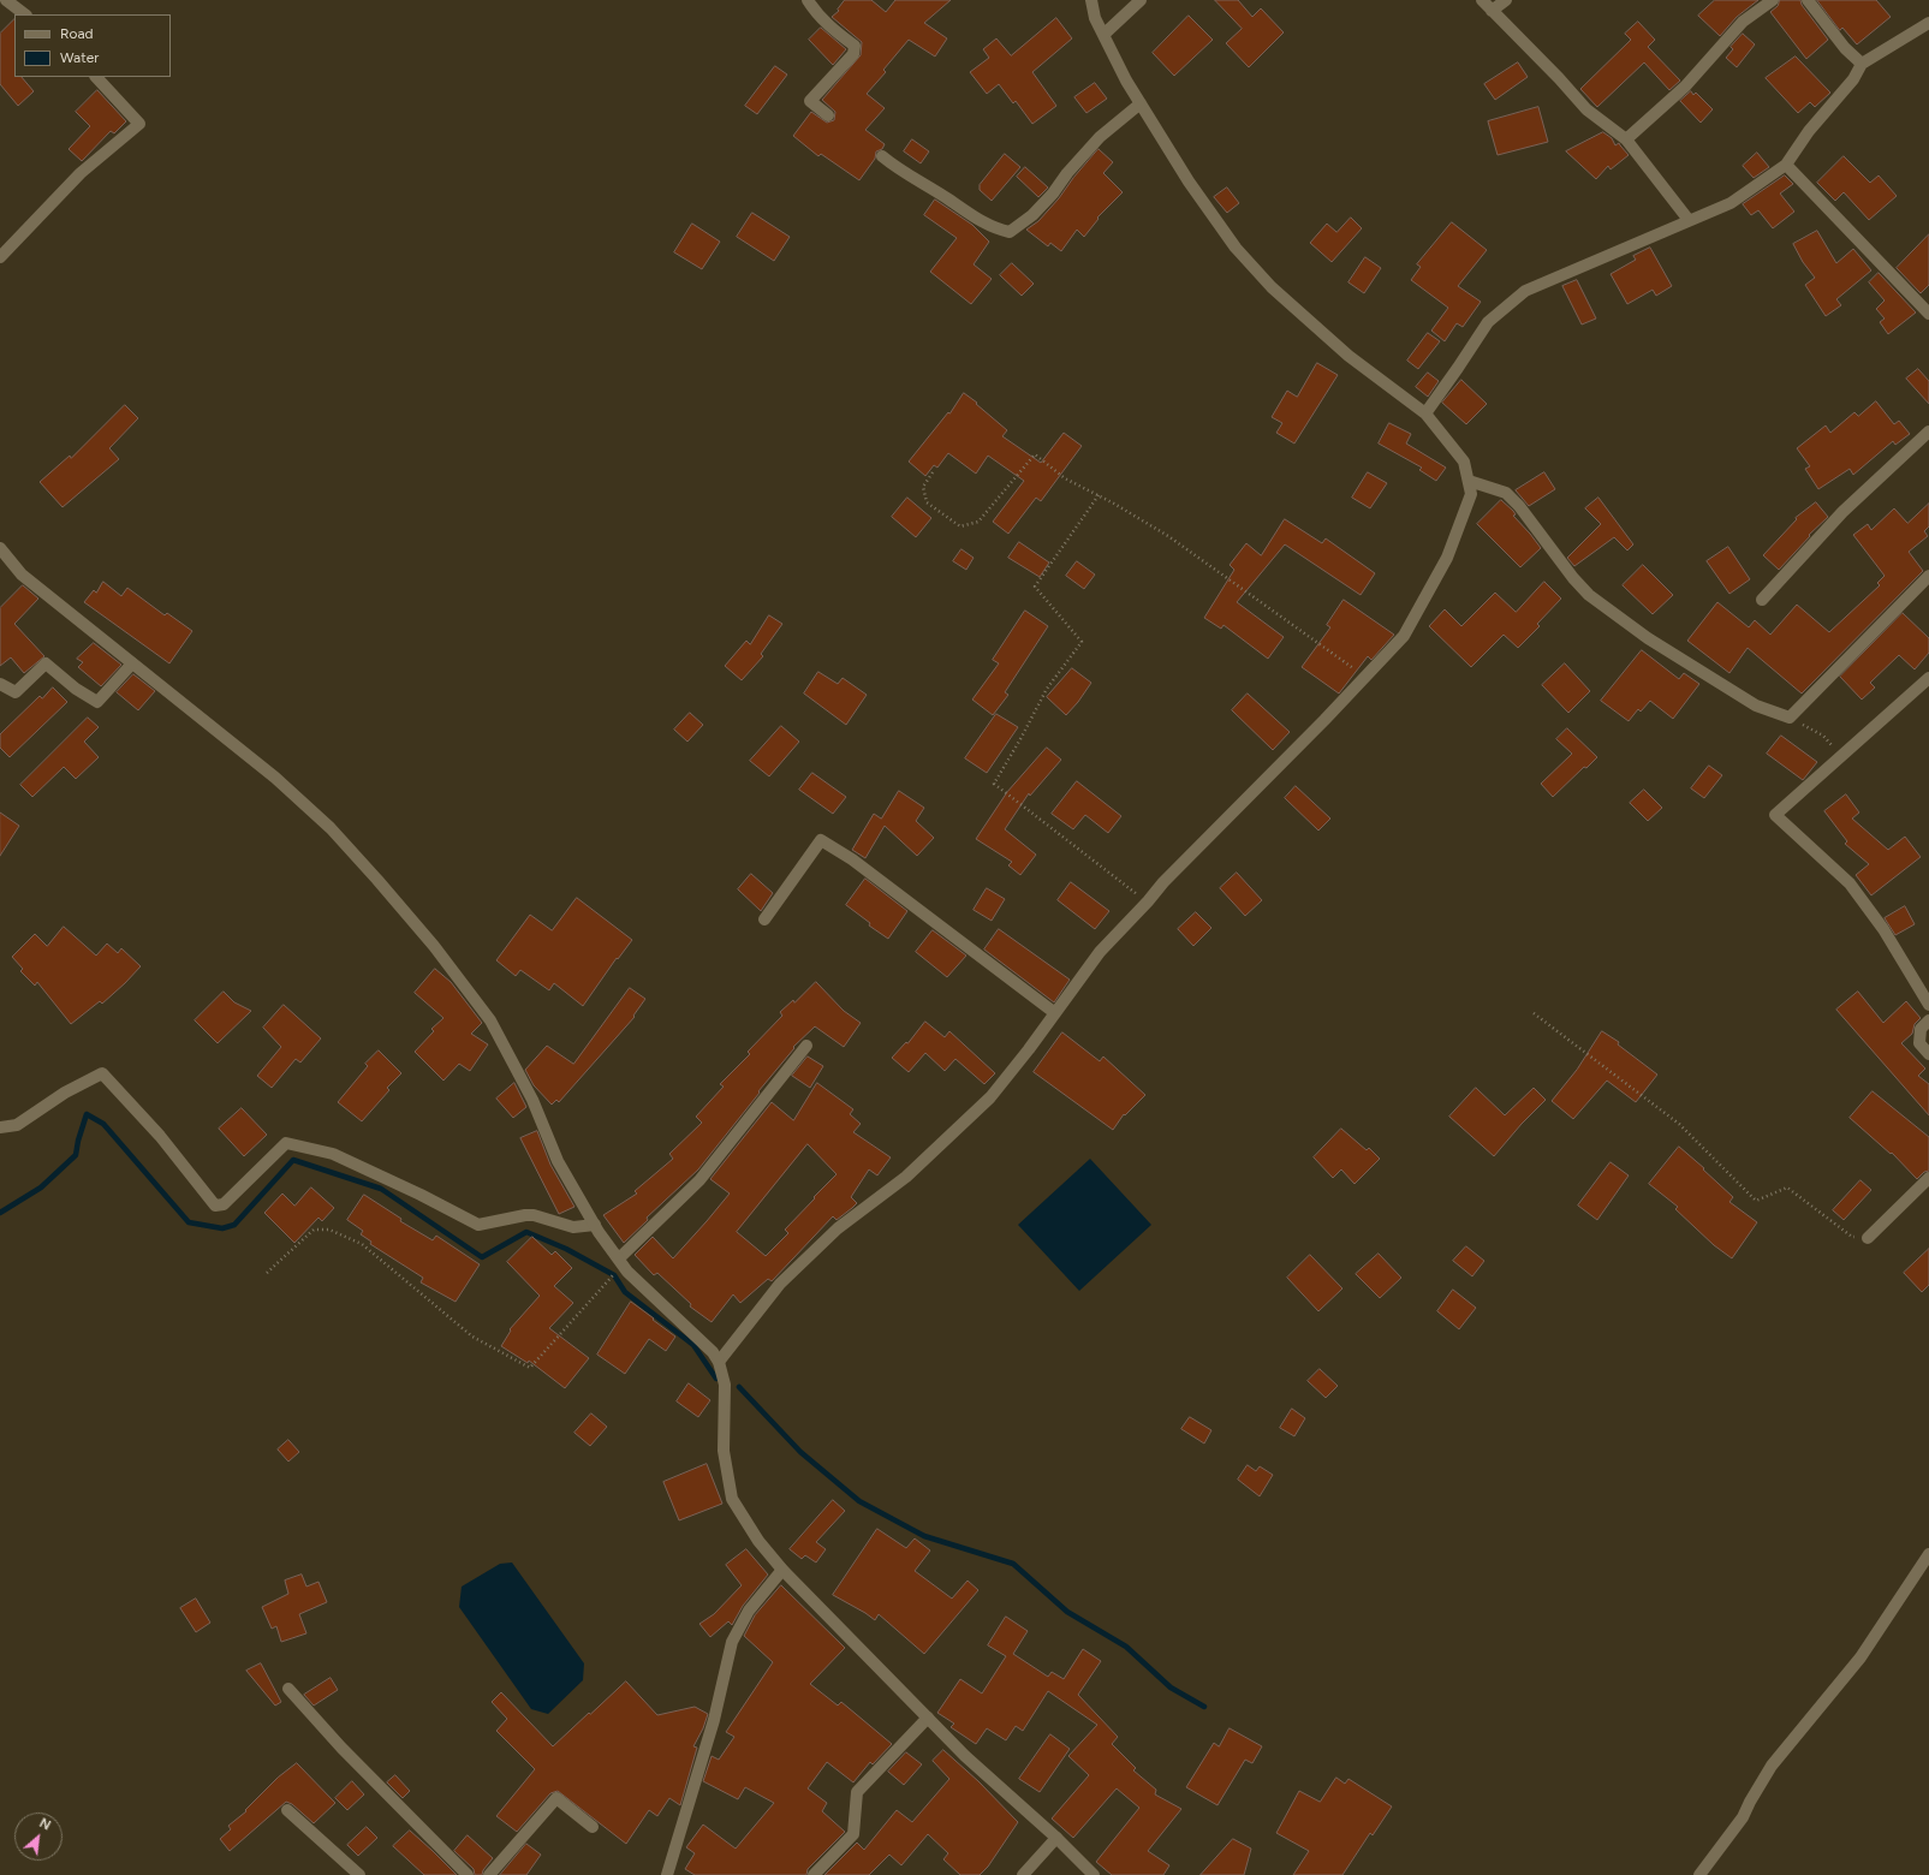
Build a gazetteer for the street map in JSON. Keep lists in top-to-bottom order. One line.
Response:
{"legend":["Road","Water"],"north":"top right"}
